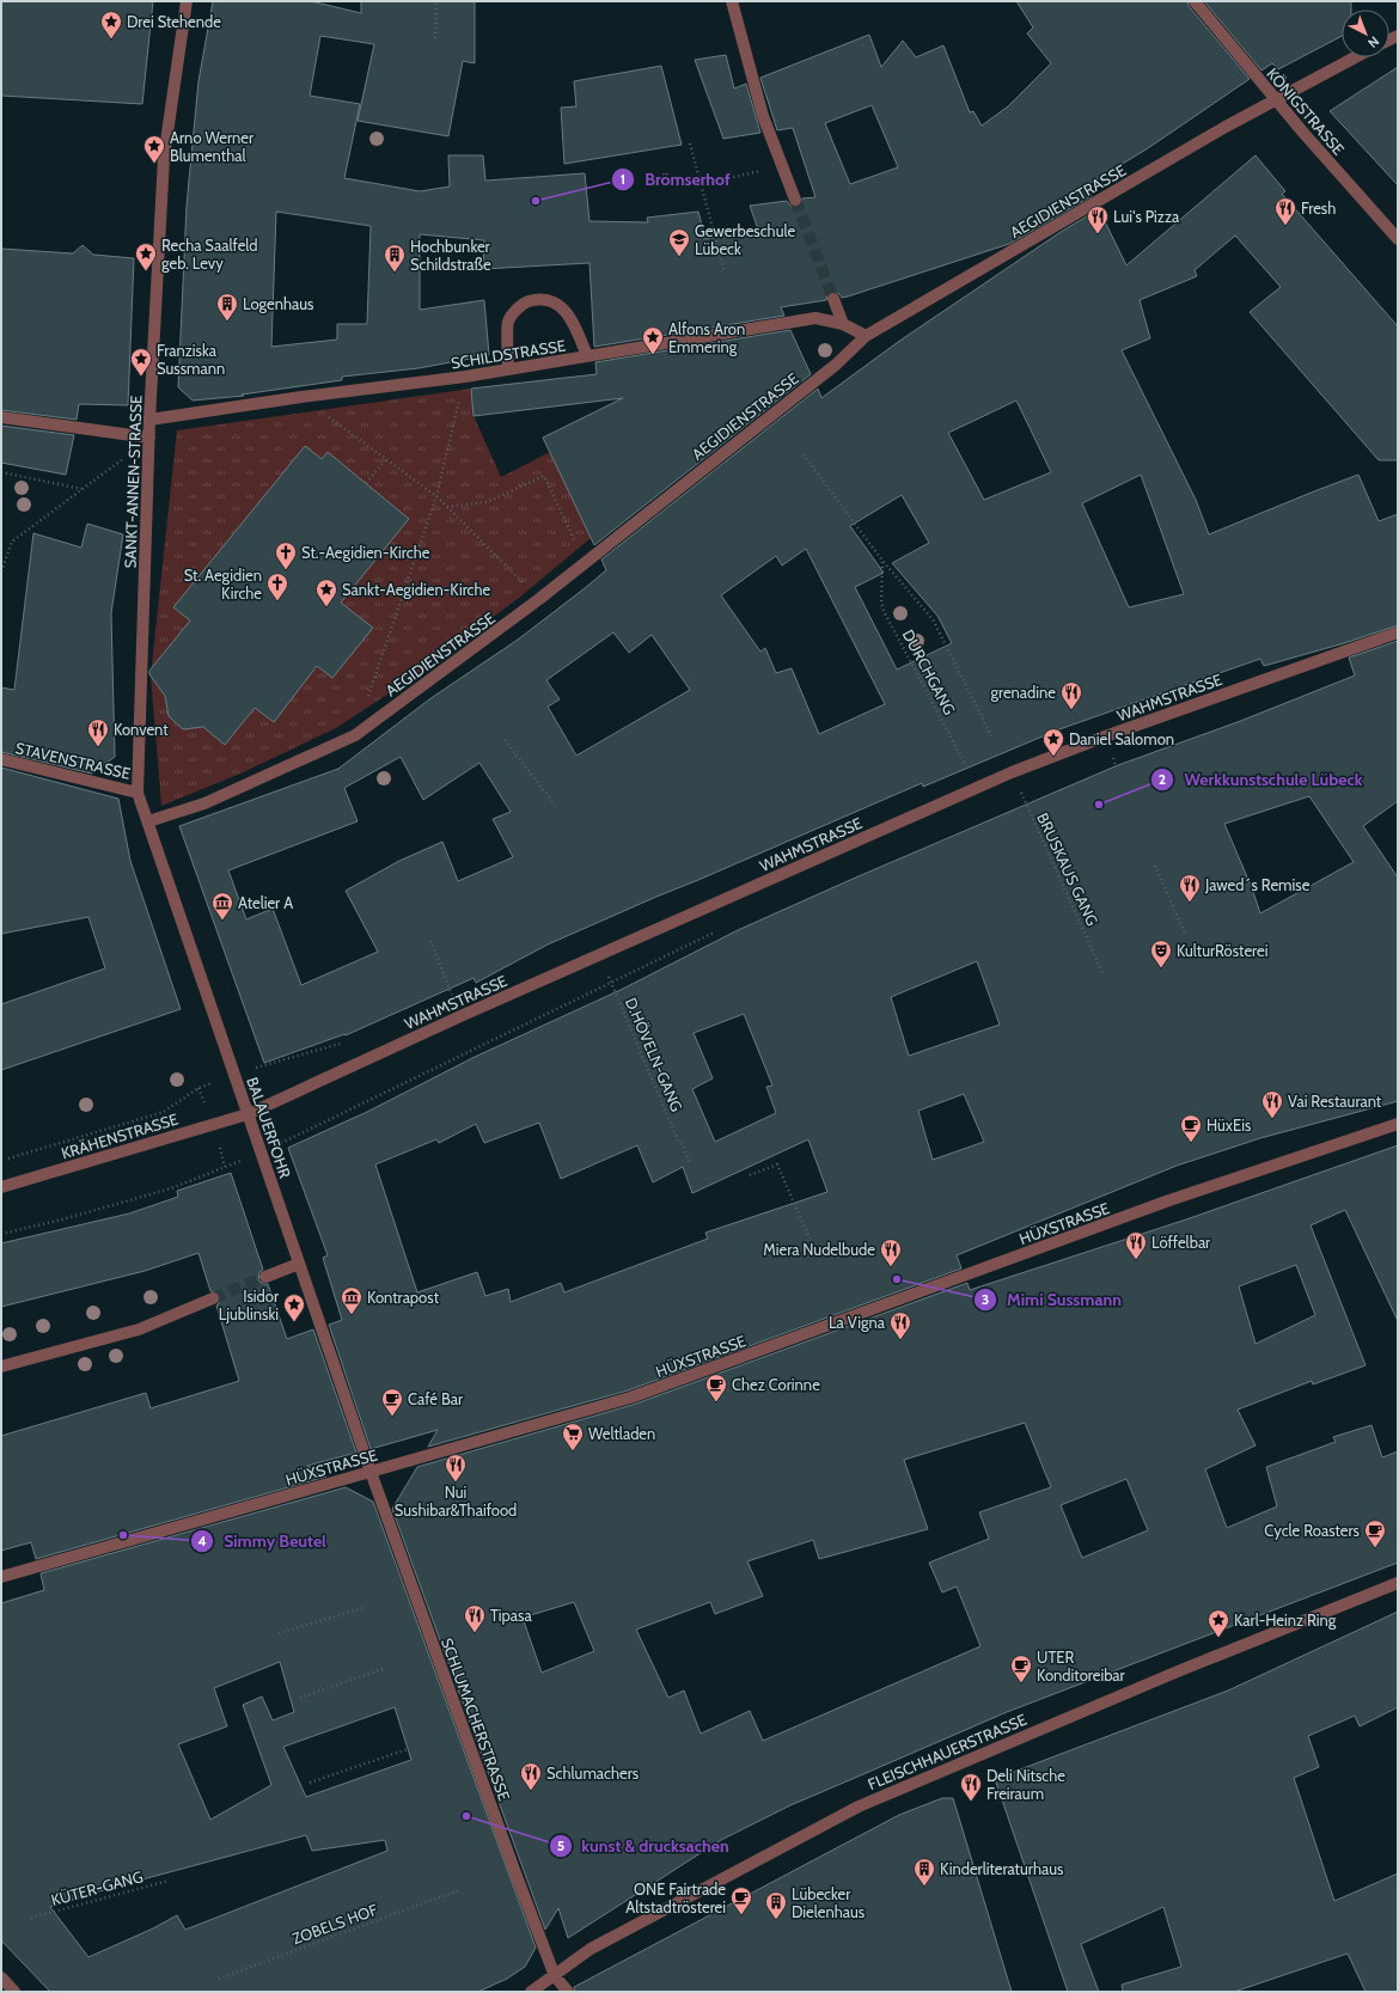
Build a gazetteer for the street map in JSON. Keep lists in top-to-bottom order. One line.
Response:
{"streets":{"street":["KÖNIGSTRASSE","AEGIDIENSTRASSE","SCHILDSTRASSE","SANKT-ANNEN-STRASSE","WAHMSTRASSE","STAVENSTRASSE","BALAUERFOHR","KRÄHENSTRASSE","HÜXSTRASSE","SCHLUMACHERSTRASSE","FLEISCHHAUERSTRASSE"],"path":["DURCHGANG","BRUSKAUS GANG","D.HÖVELN-GANG","KÜTER-GANG","ZOBELS HOF"]},"crossings":[["KÖNIGSTRASSE","AEGIDIENSTRASSE"],["AEGIDIENSTRASSE","SCHILDSTRASSE"],["AEGIDIENSTRASSE","BALAUERFOHR"],["SCHILDSTRASSE","SANKT-ANNEN-STRASSE"],["SANKT-ANNEN-STRASSE","STAVENSTRASSE"],["SANKT-ANNEN-STRASSE","BALAUERFOHR"],["DURCHGANG","WAHMSTRASSE"],["WAHMSTRASSE","BRUSKAUS GANG"],["WAHMSTRASSE","D.HÖVELN-GANG"],["WAHMSTRASSE","BALAUERFOHR"],["WAHMSTRASSE","KRÄHENSTRASSE"],["STAVENSTRASSE","BALAUERFOHR"],["BALAUERFOHR","KRÄHENSTRASSE"],["BALAUERFOHR","HÜXSTRASSE"],["BALAUERFOHR","SCHLUMACHERSTRASSE"],["HÜXSTRASSE","SCHLUMACHERSTRASSE"],["SCHLUMACHERSTRASSE","FLEISCHHAUERSTRASSE"]],"places":{"place":["Drei Stehende","Arno Werner Blumenthal","Recha Saalfeld geb. Levy","Alfons Aron Emmering","Franziska Sussmann","Sankt-Aegidien-Kirche","Daniel Salomon","Isidor Ljublinski","Karl-Heinz Ring"],"other":["Brömserhof","Werkkunstschule Lübeck","Mimi Sussmann","Simmy Beutel","kunst & drucksachen"],"restaurant":["Fresh","Lui's Pizza","grenadine","Konvent","Jawed´s Remise","Vai Restaurant","Löffelbar","Miera Nudelbude","La Vigna","Nui Sushibar&Thaifood","Tipasa","Schlumachers","Deli Nitsche Freiraum"],"school or university":["Gewerbeschule Lübeck"],"building":["Hochbunker Schildstraße","Logenhaus","Kinderliteraturhaus","Lübecker Dielenhaus"],"church":["St.-Aegidien-Kirche","St. Aegidien Kirche"],"museum":["Atelier A","Kontrapost"],"theatre":["KulturRösterei"],"cafe":["HüxEis","Chez Corinne","Café Bar","Cycle Roasters","UTER Konditoreibar","ONE Fairtrade Altstadtrösterei"],"supermarket":["Weltladen"]},"north":"bottom right"}
